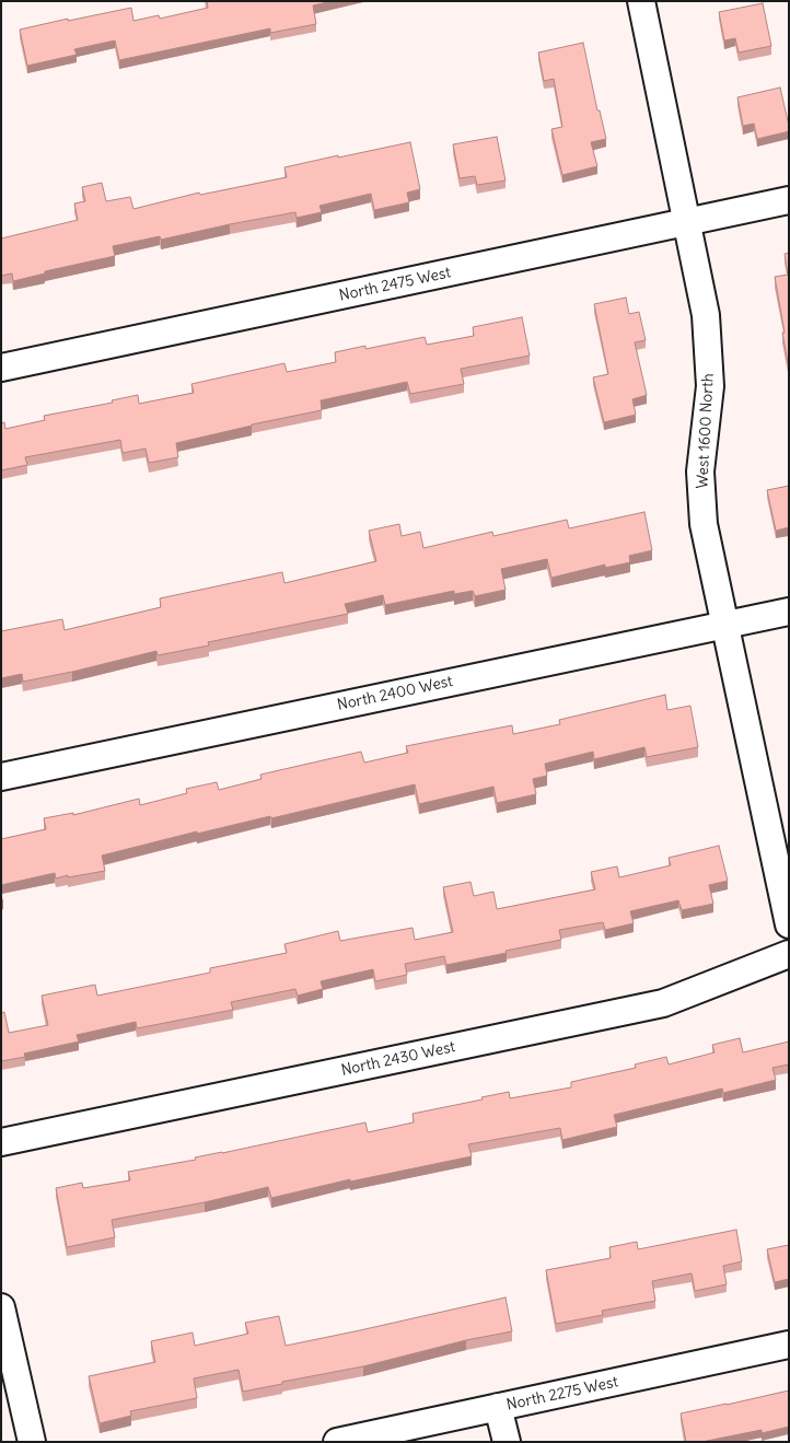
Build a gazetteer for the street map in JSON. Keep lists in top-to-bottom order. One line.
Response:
{"streets":{"street":["North 2475 West","West 1600 North","North 2400 West","North 2430 West","North 2275 West"]},"crossings":[["North 2475 West","West 1600 North"],["West 1600 North","North 2400 West"]]}
